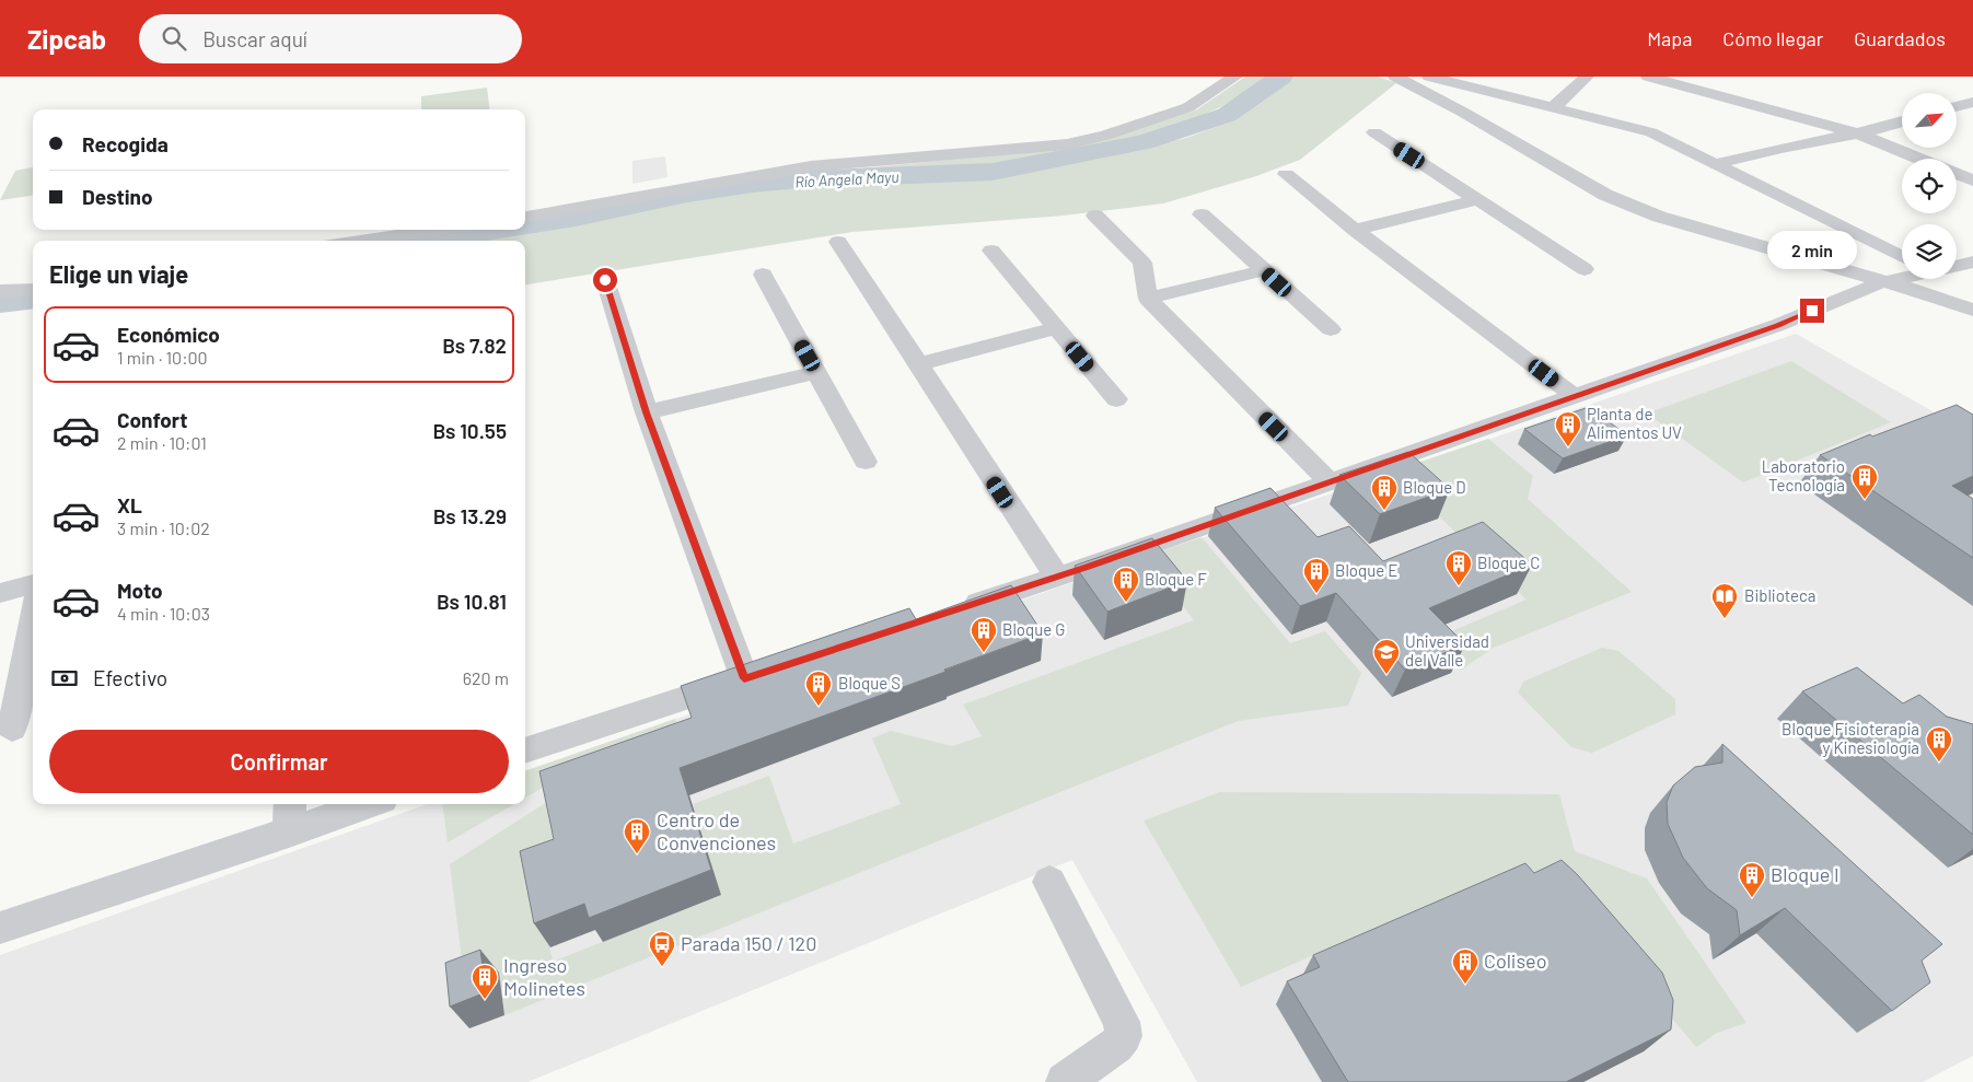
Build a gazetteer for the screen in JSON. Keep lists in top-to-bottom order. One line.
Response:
{"water":["Río Angela Mayu"],"places":{"building":["Planta de Alimentos UV","Laboratorio Tecnología","Bloque D","Bloque C","Bloque E","Bloque F","Bloque G","Bloque S","Bloque Fisioterapia y Kinesiología","Centro de Convenciones","Bloque I","Coliseo","Ingreso Molinetes"],"library":["Biblioteca"],"school or university":["Universidad del Valle"],"bus stop":["Parada 150 / 120"]},"north":"top right","page":{"header":"Zipcab","search":"Buscar aquí","nav":["Mapa","Cómo llegar","Guardados"],"banner":["Recogida","Destino"],"bubble":"2 min","heading":"Elige un viaje","list":[{"name":"Económico","note":"1 min · 10:00","value":"Bs 7.82"},{"name":"Confort","note":"2 min · 10:01","value":"Bs 10.55"},{"name":"XL","note":"3 min · 10:02","value":"Bs 13.29"},{"name":"Moto","note":"4 min · 10:03","value":"Bs 10.81"}],"pay":["Efectivo","620 m"],"buttons":"Confirmar"}}
